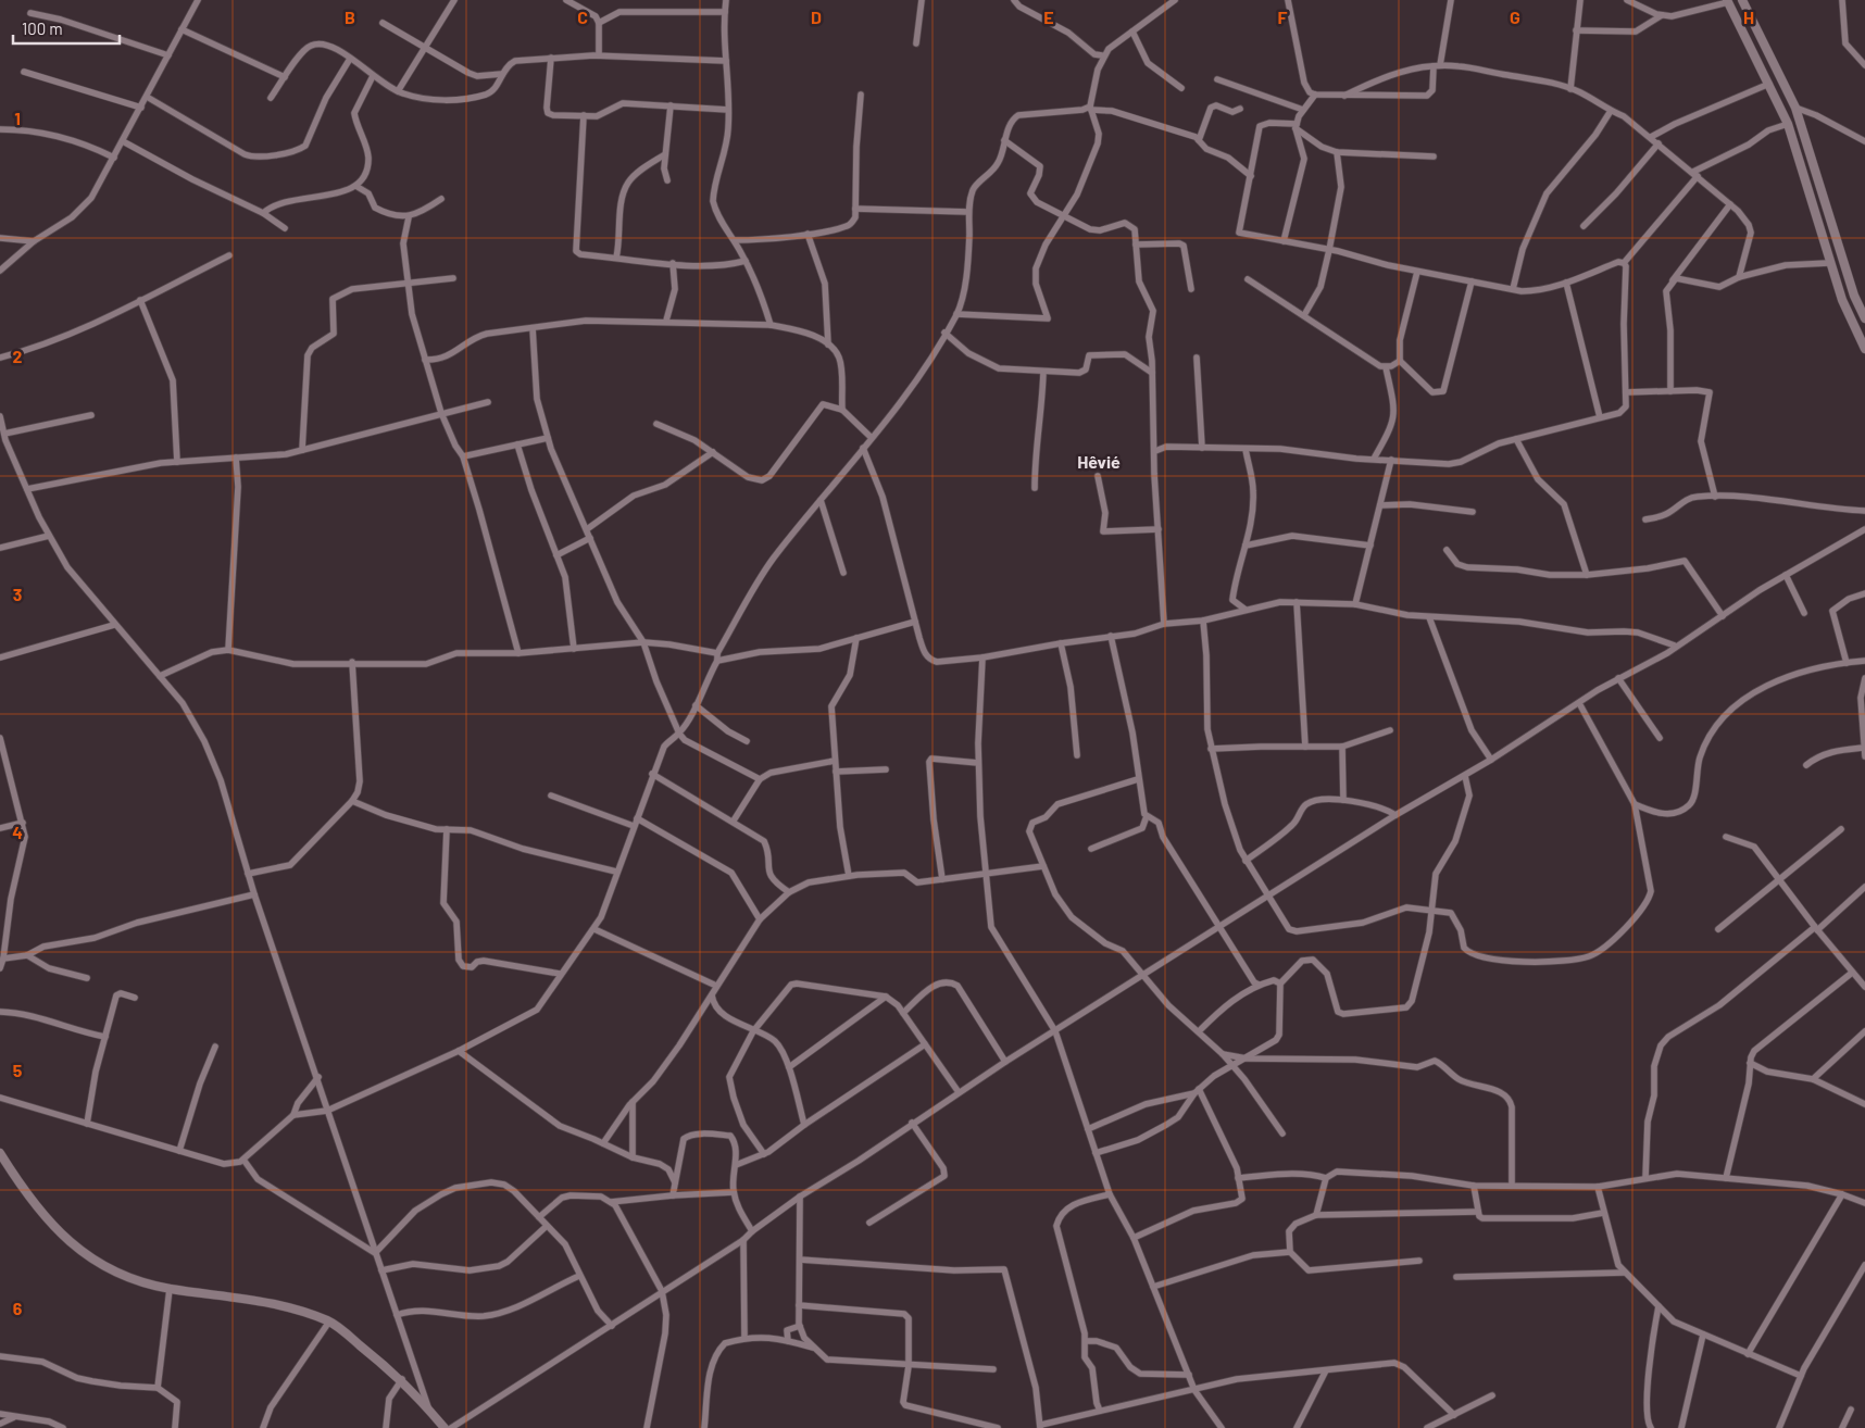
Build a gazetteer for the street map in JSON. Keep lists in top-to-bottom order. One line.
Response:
{"districts":["Hêvié"],"scale_bar":"100 m","grid":{"columns":["B","C","D","E","F","G","H"],"rows":["1","2","3","4","5","6"]}}
